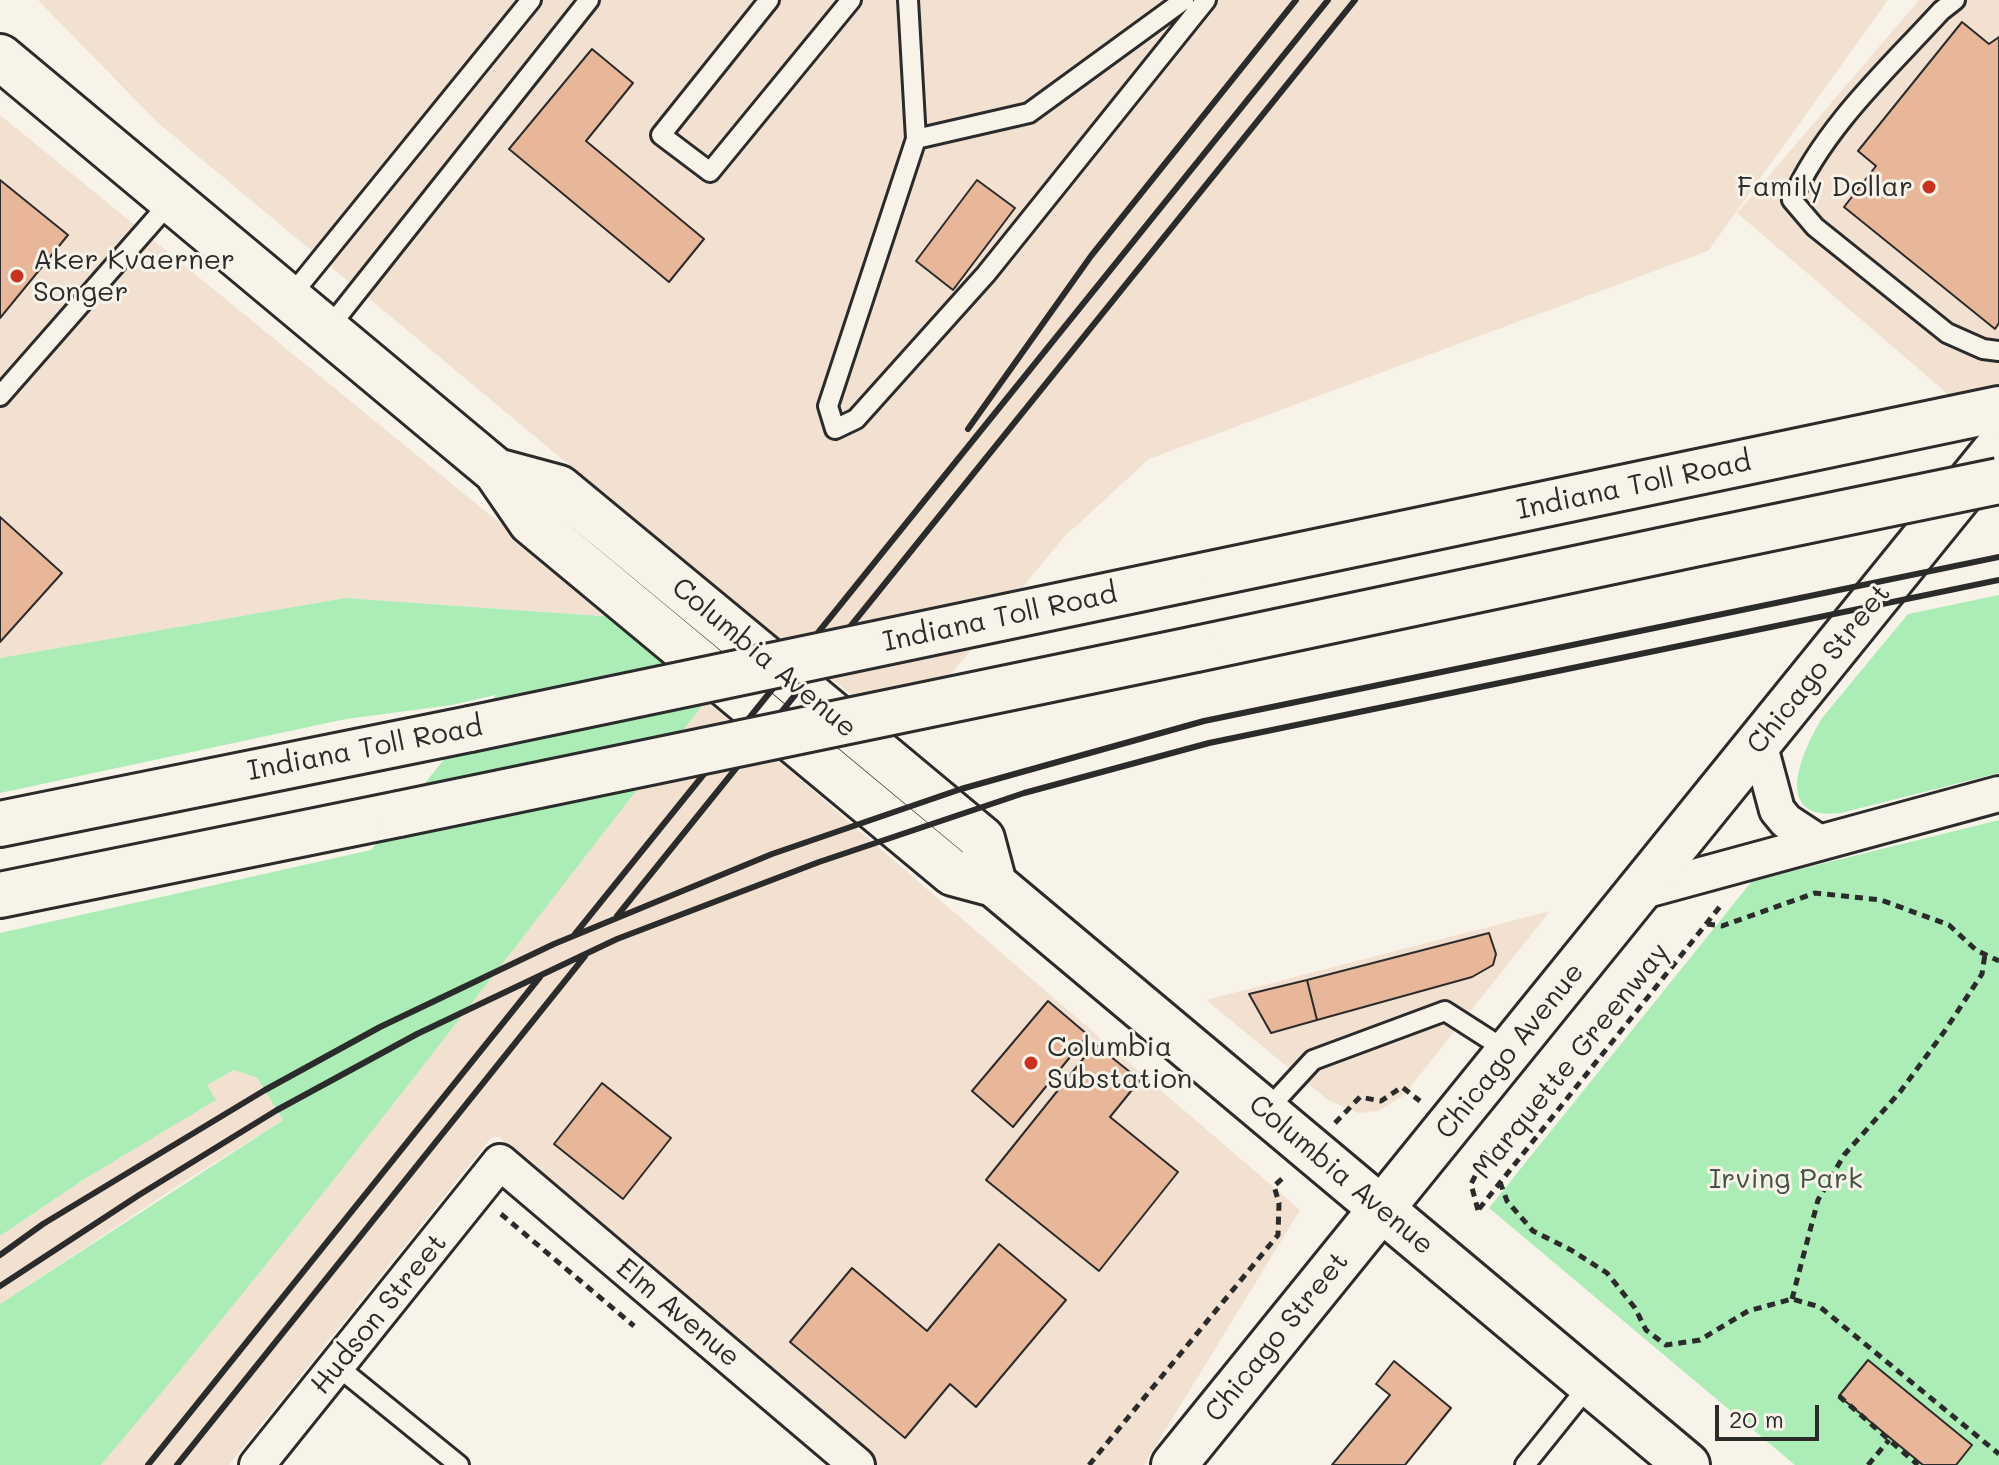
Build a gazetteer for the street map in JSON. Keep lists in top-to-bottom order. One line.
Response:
{"streets":{"main road":["Indiana Toll Road","Columbia Avenue","Chicago Street","Chicago Avenue"],"street":["Elm Avenue","Hudson Street"],"path":["Marquette Greenway"]},"crossings":[["Columbia Avenue","Chicago Street"],["Columbia Avenue","Chicago Avenue"],["Chicago Street","Chicago Avenue"],["Elm Avenue","Hudson Street"]],"parks":["Irving Park"],"places":["Family Dollar","Aker Kvaerner Songer","Columbia Substation"],"scale_bar":"20 m"}
